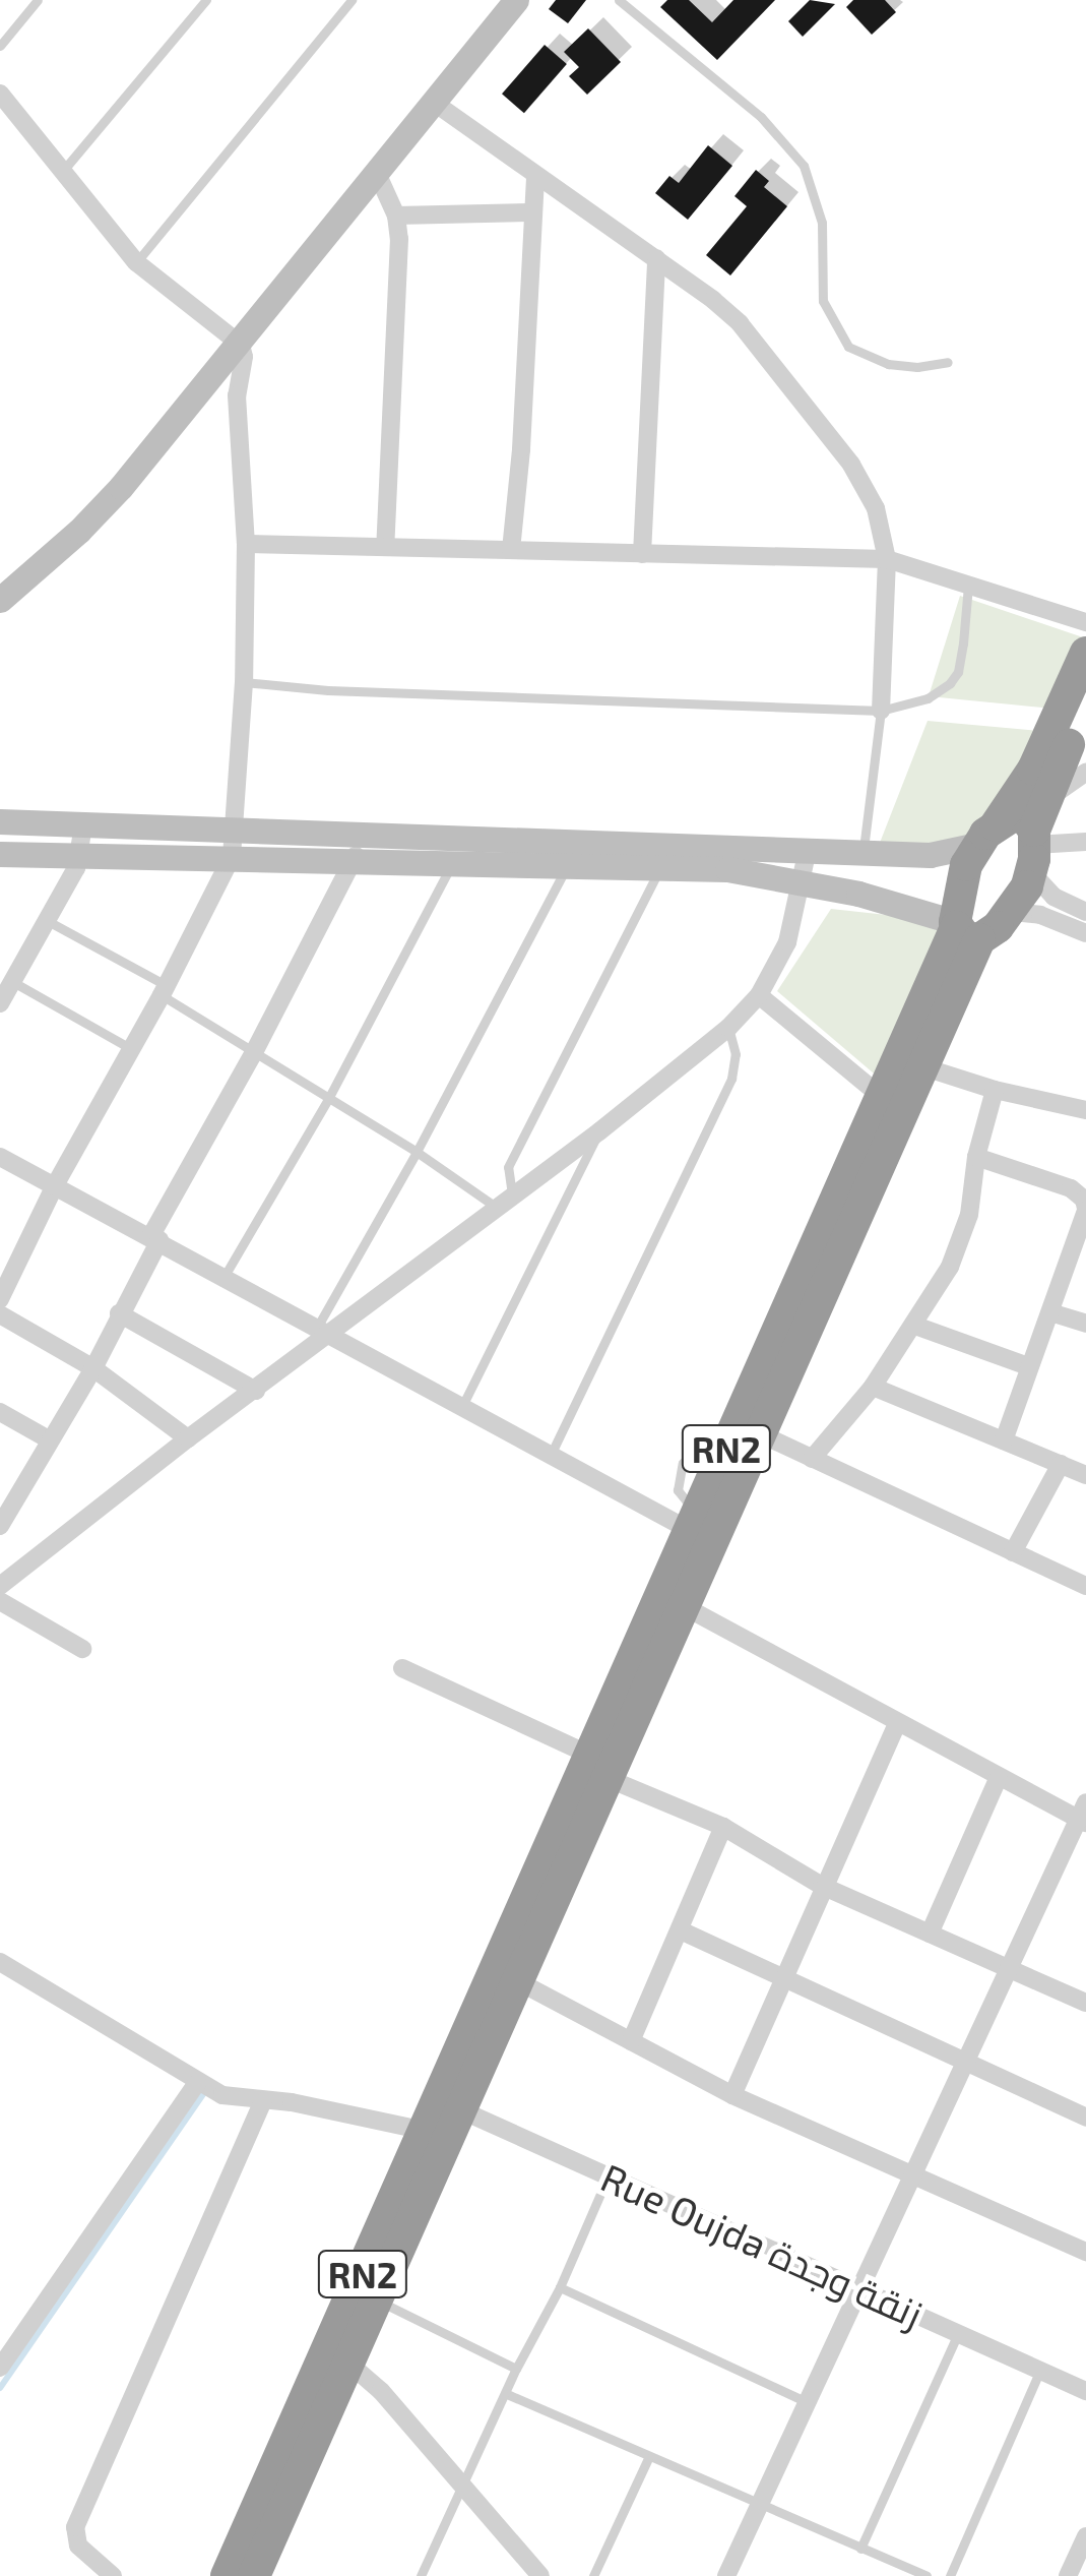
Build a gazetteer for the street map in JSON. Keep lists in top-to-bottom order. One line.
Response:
{"streets":{"highway":["RN2"],"street":["Rue Oujda زنقة وجدة"]},"crossings":[["RN2","Rue Oujda زنقة وجدة"]]}
